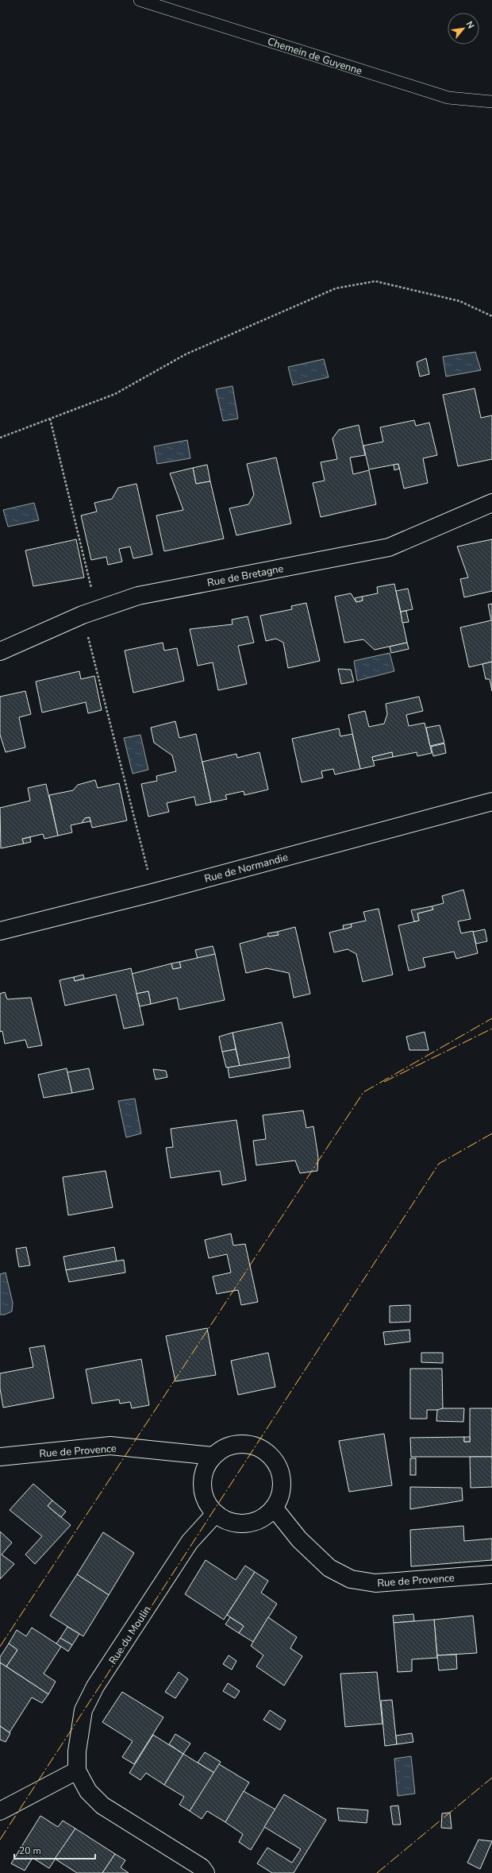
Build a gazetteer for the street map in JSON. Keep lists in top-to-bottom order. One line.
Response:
{"streets":{"street":["Rue de Bretagne","Rue de Normandie","Rue de Provence","Rue du Moulin"],"lane":["Chemein de Guyenne"]},"crossings":[["Rue de Provence","Rue du Moulin"]],"scale_bar":"20 m","north":"top right"}
